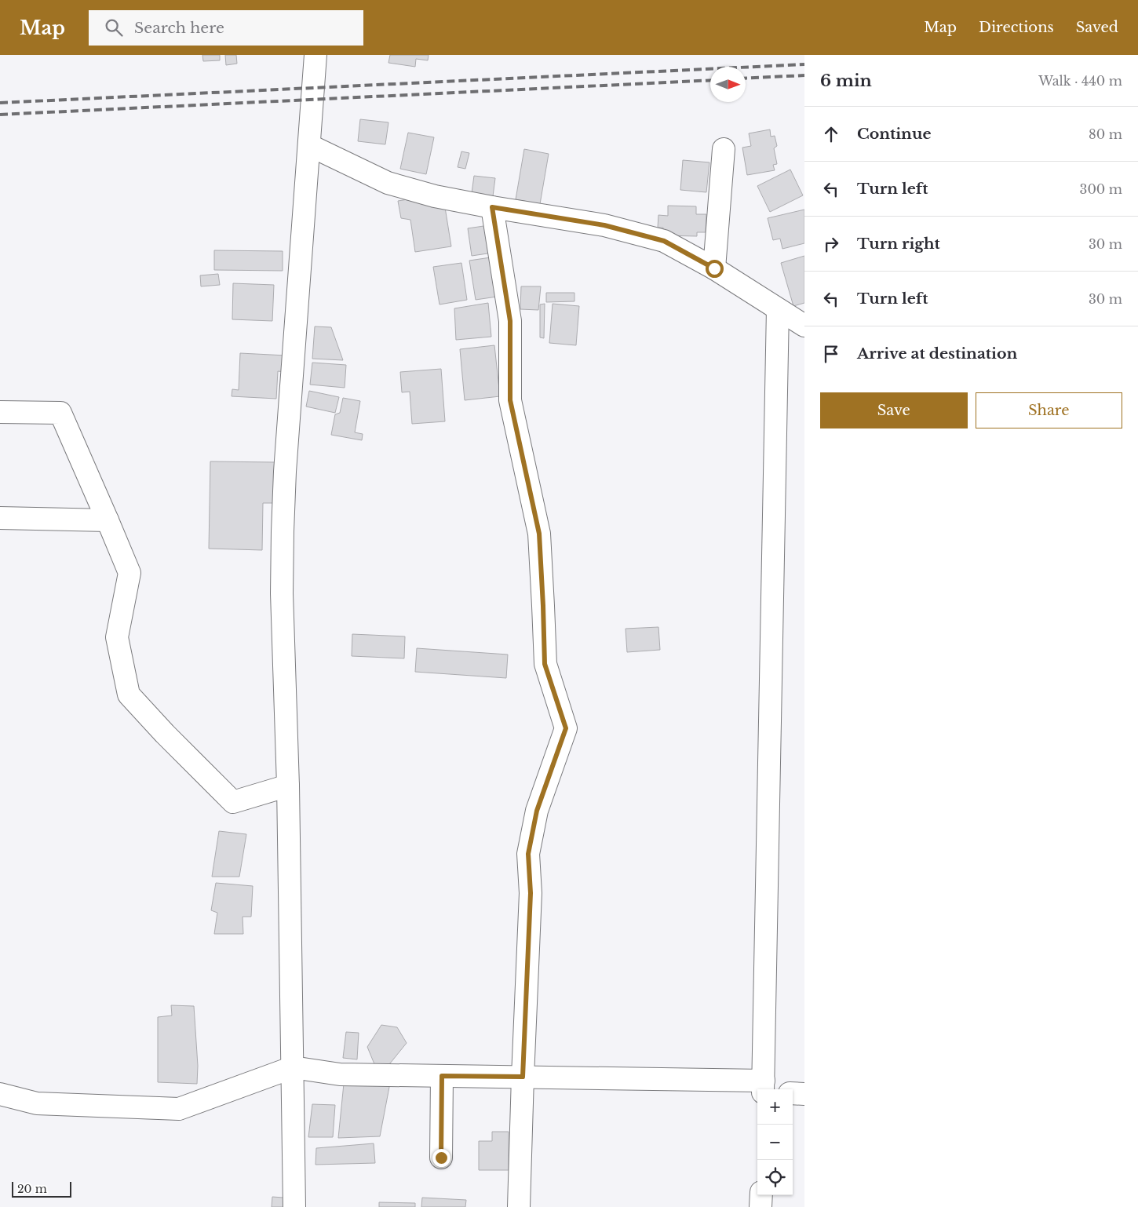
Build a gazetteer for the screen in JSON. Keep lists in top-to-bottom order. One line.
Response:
{"scale_bar":"20 m","north":"right","page":{"header":"Map","search":"Search here","nav":["Map","Directions","Saved"],"heading":["6 min","Walk · 440 m"],"list":[["Continue","80 m"],["Turn left","300 m"],["Turn right","30 m"],["Turn left","30 m"],"Arrive at destination"],"buttons":["Save","Share"],"map_buttons":["+","−"],"scale":"20 m"}}
